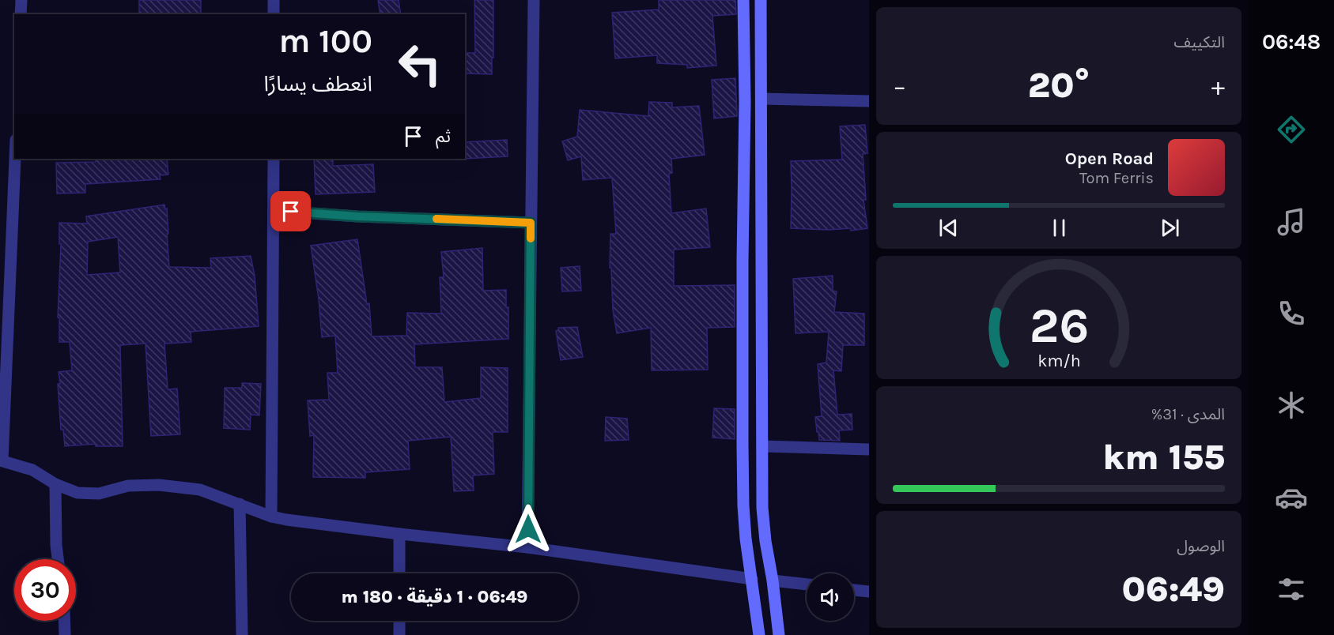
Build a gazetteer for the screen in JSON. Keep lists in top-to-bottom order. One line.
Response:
{"page":{"tabs":"06:48","tile":["التكييف",["المدى · 31%","155 km"],["الوصول","06:49"]],"turn":["100 m","انعطف يسارًا"],"heat":["−","20°","+"],"then":"ثم","song":["Open Road","Tom Ferris"],"limit":"30","trip":"06:49 · 1 دقيقة · 180 m","gauge":["26","km/h"]}}
